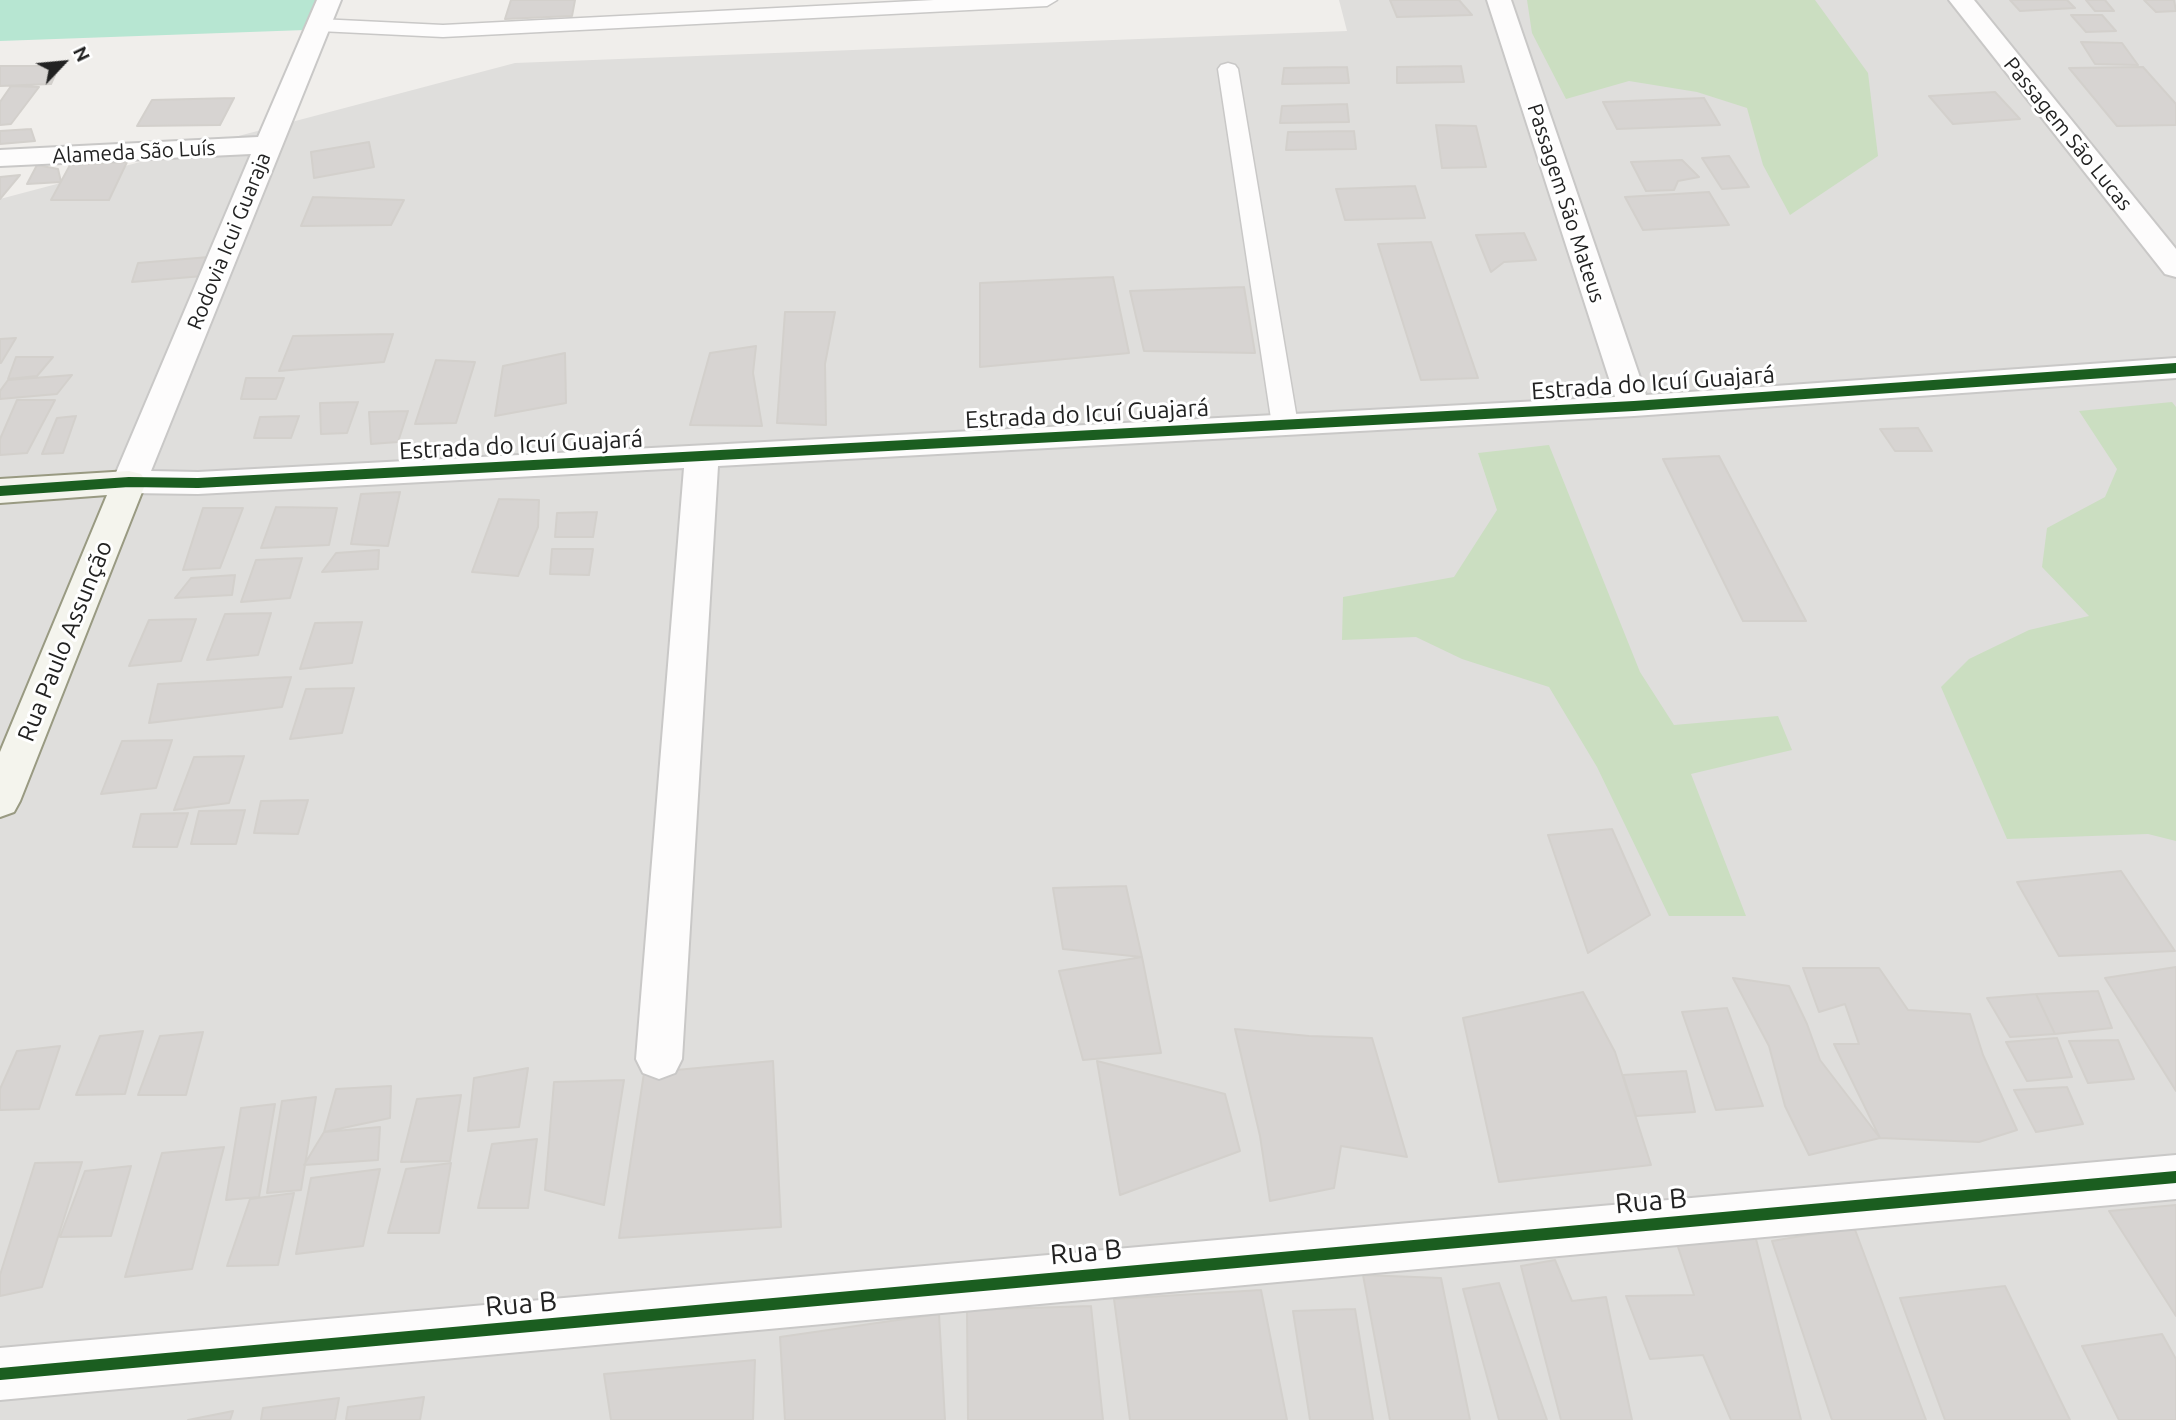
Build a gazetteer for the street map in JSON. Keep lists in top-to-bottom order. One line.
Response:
{"streets":{"street":["Passagem São Lucas","Alameda São Luís","Passagem São Mateus","Rodovia Icui Guaraja","Estrada do Icuí Guajará","Rua Paulo Assunção","Rua B"]},"crossings":[["Alameda São Luís","Rodovia Icui Guaraja"],["Passagem São Mateus","Estrada do Icuí Guajará"],["Rodovia Icui Guaraja","Estrada do Icuí Guajará"],["Rodovia Icui Guaraja","Rua Paulo Assunção"],["Estrada do Icuí Guajará","Rua Paulo Assunção"]],"north":"top right"}
